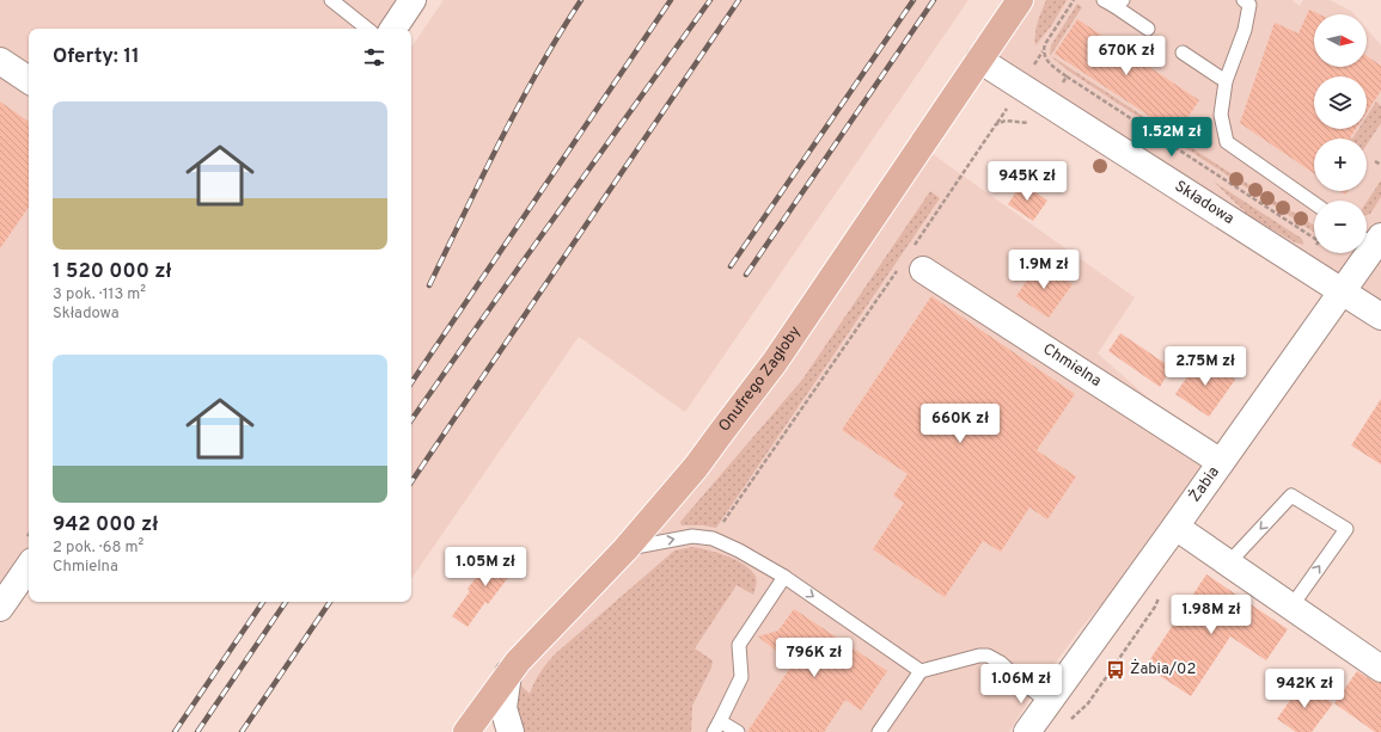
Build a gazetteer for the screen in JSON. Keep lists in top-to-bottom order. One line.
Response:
{"streets":{"main road":["Onufrego Zagłoby"],"street":["Składowa","Chmielna","Żabia"]},"crossings":[["Składowa","Onufrego Zagłoby"],["Składowa","Żabia"],["Chmielna","Żabia"]],"places":{"bus stop":["Żabia/02"]},"north":"right","page":{"map_buttons":["+","−"],"heading":"Oferty: 11","price":["670K zł","1.52M zł","945K zł","1.9M zł","2.75M zł","660K zł","1.05M zł","1.98M zł","796K zł","1.06M zł","942K zł"],"list":[{"name":"1 520 000 zł","note":"3 pok. · 113 m² · Składowa"},{"name":"942 000 zł","note":"2 pok. · 68 m² · Chmielna"}]}}
